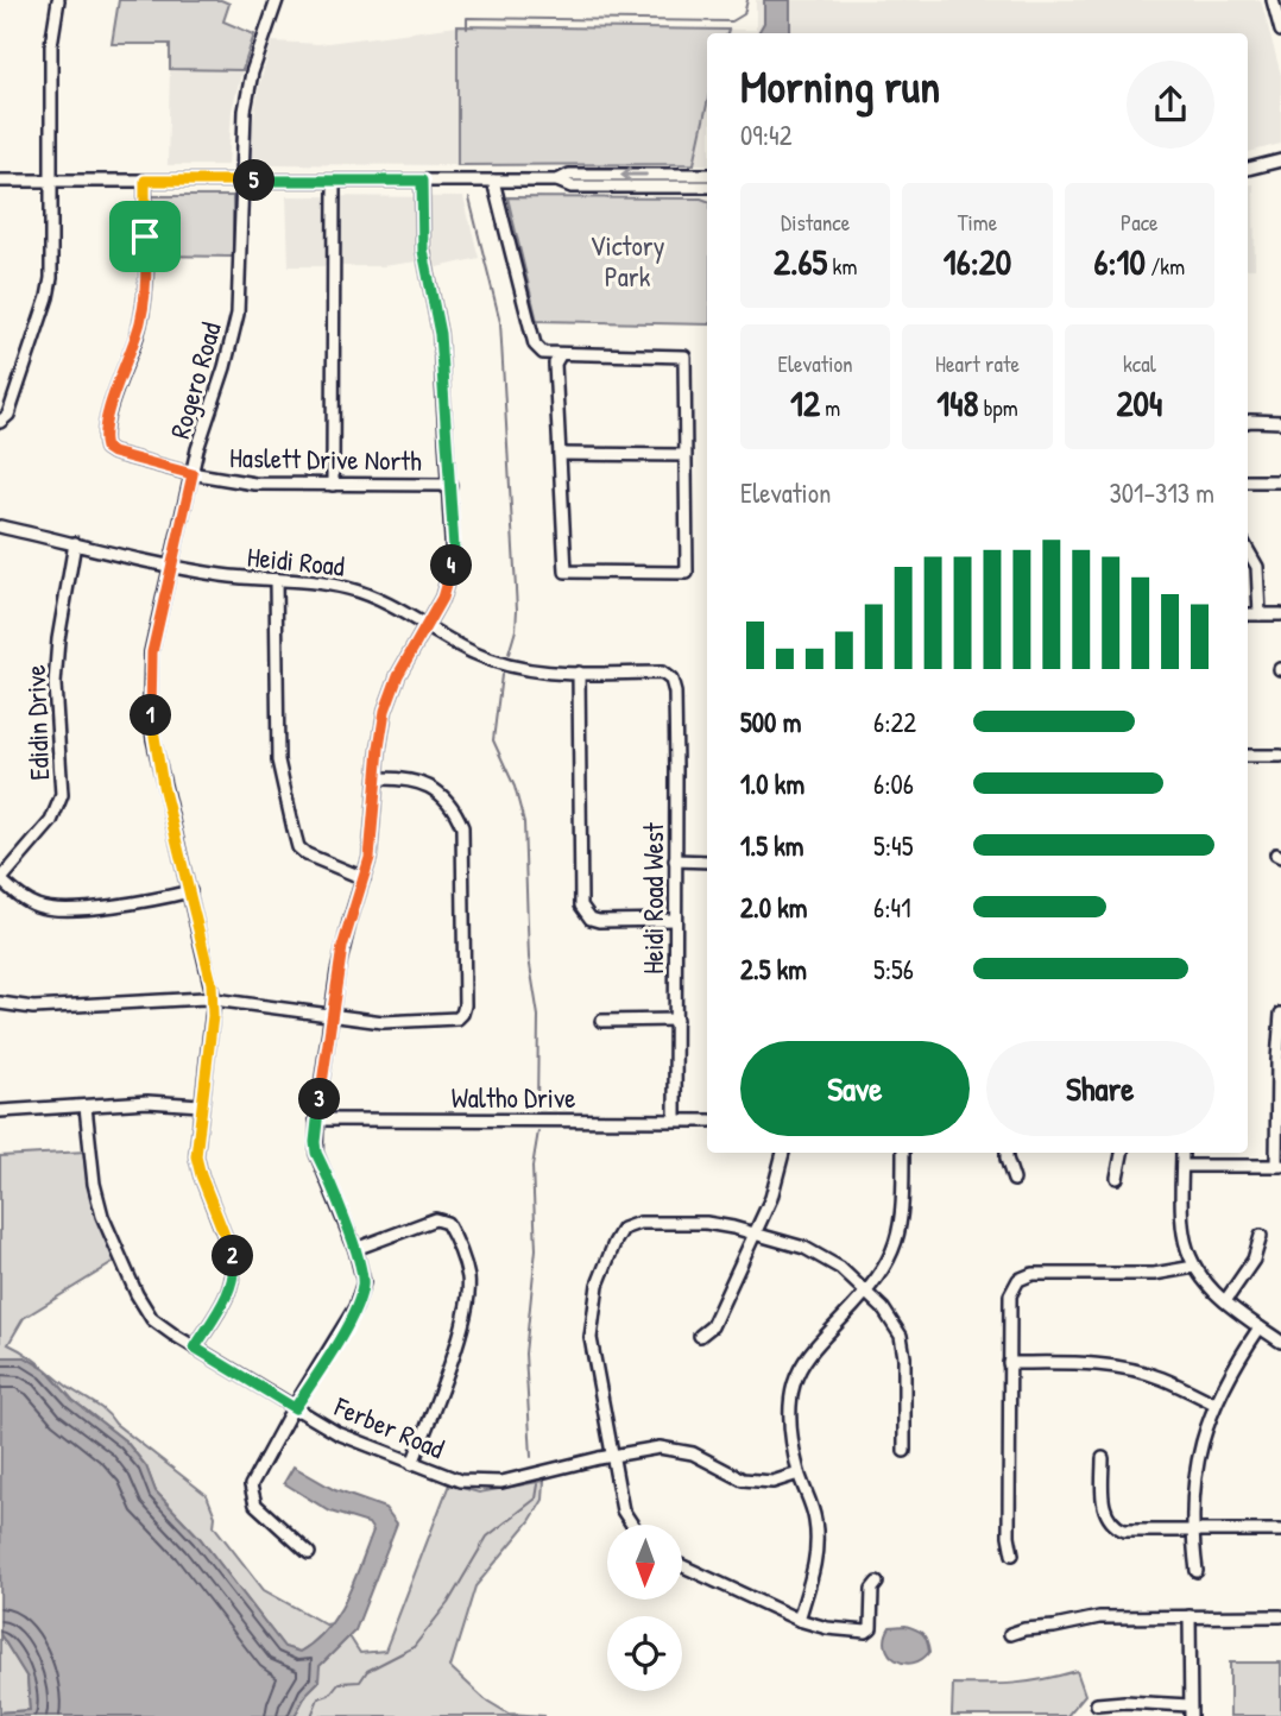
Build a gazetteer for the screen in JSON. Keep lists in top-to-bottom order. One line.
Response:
{"streets":{"street":["Rogero Road","Haslett Drive North","Heidi Road","Edidin Drive","Heidi Road West","Waltho Drive","Ferber Road"]},"crossings":[["Rogero Road","Haslett Drive North"],["Rogero Road","Heidi Road"],["Rogero Road","Ferber Road"],["Heidi Road","Edidin Drive"],["Heidi Road","Heidi Road West"],["Heidi Road West","Waltho Drive"]],"parks":["Victory Park"],"north":"bottom","page":{"heading":["Morning run","09:42"],"pins":["5","4","1","3","2"],"stats":[["Distance","2.65 km"],["Time","16:20"],["Pace","6:10 /km"],["Elevation","12 m"],["Heart rate","148 bpm"],["kcal","204"]],"chart":["Elevation","301–313 m"],"list":[{"name":"500 m","note":"6:22"},{"name":"1.0 km","note":"6:06"},{"name":"1.5 km","note":"5:45"},{"name":"2.0 km","note":"6:41"},{"name":"2.5 km","note":"5:56"}],"buttons":["Save","Share"]}}
